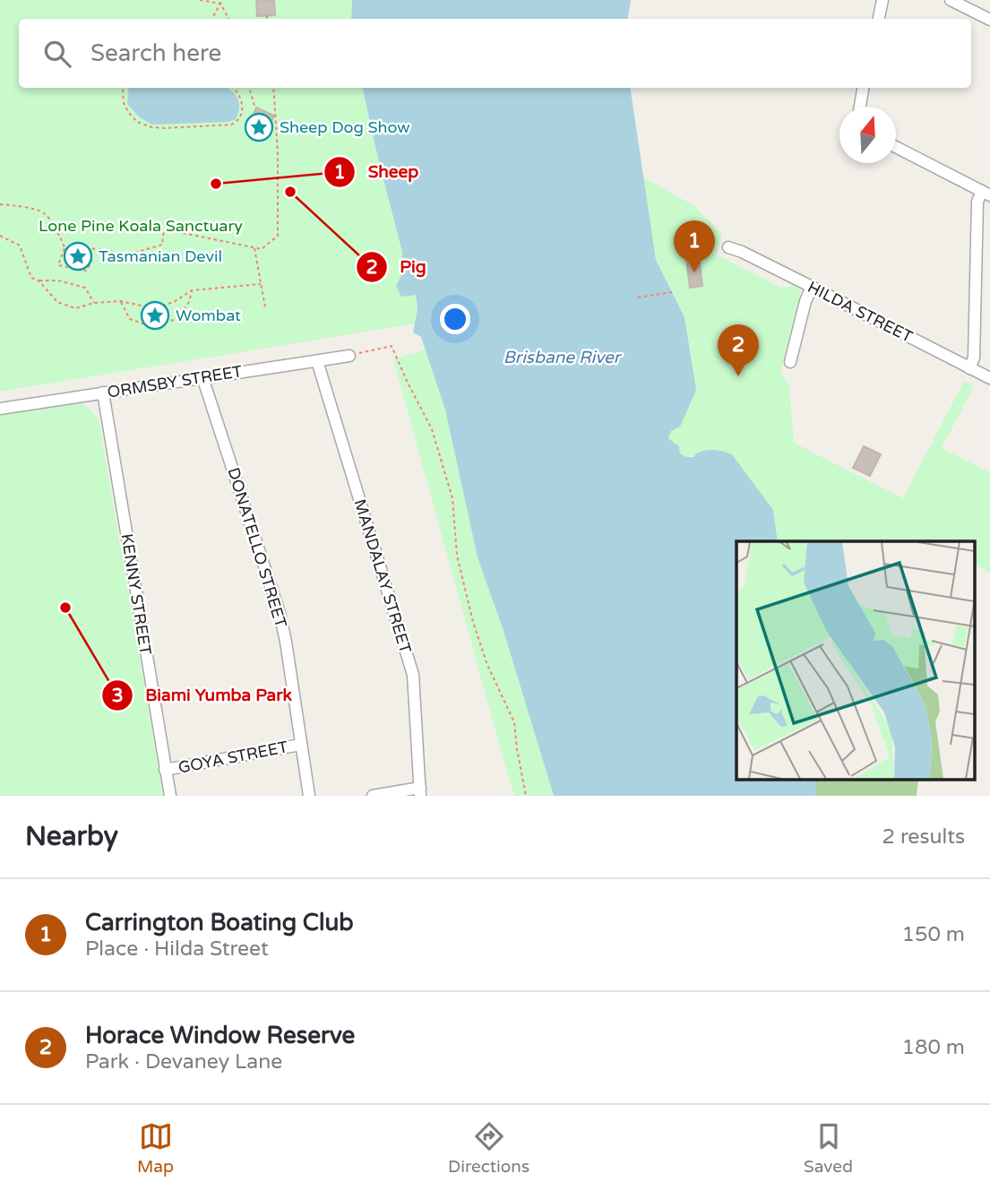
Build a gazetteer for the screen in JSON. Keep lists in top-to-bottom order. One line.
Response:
{"streets":{"street":["HILDA STREET","ORMSBY STREET","DONATELLO STREET","MANDALAY STREET","KENNY STREET","GOYA STREET"]},"crossings":[["ORMSBY STREET","DONATELLO STREET"],["ORMSBY STREET","MANDALAY STREET"],["ORMSBY STREET","KENNY STREET"],["DONATELLO STREET","GOYA STREET"],["KENNY STREET","GOYA STREET"]],"water":["Brisbane River"],"parks":["Lone Pine Koala Sanctuary"],"places":{"place":["Sheep Dog Show","Tasmanian Devil","Wombat"],"other":["Sheep","Pig","Biami Yumba Park"]},"north":"top","page":{"search":"Search here","pins":["1","2"],"heading":["Nearby","2 results"],"list":[{"mark":"1","name":"Carrington Boating Club","note":"Place · Hilda Street","value":"150 m"},{"mark":"2","name":"Horace Window Reserve","note":"Park · Devaney Lane","value":"180 m"}],"nav":["Map","Directions","Saved"]}}
